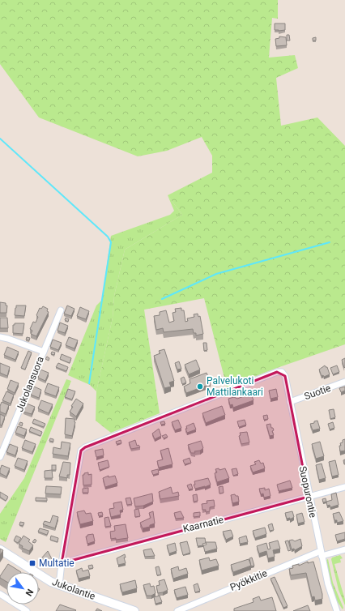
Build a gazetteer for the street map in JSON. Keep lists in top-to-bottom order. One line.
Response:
{"streets":{"street":["Jukolansuora","Suotie","Suopurontie","Kaarnatie","Pyökkitie","Jukolantie"]},"crossings":[["Suotie","Suopurontie"],["Suopurontie","Kaarnatie"],["Suopurontie","Pyökkitie"]],"places":{"other":["Palvelukoti Mattilankaari"],"transit":["Multatie"]},"north":"bottom right"}
